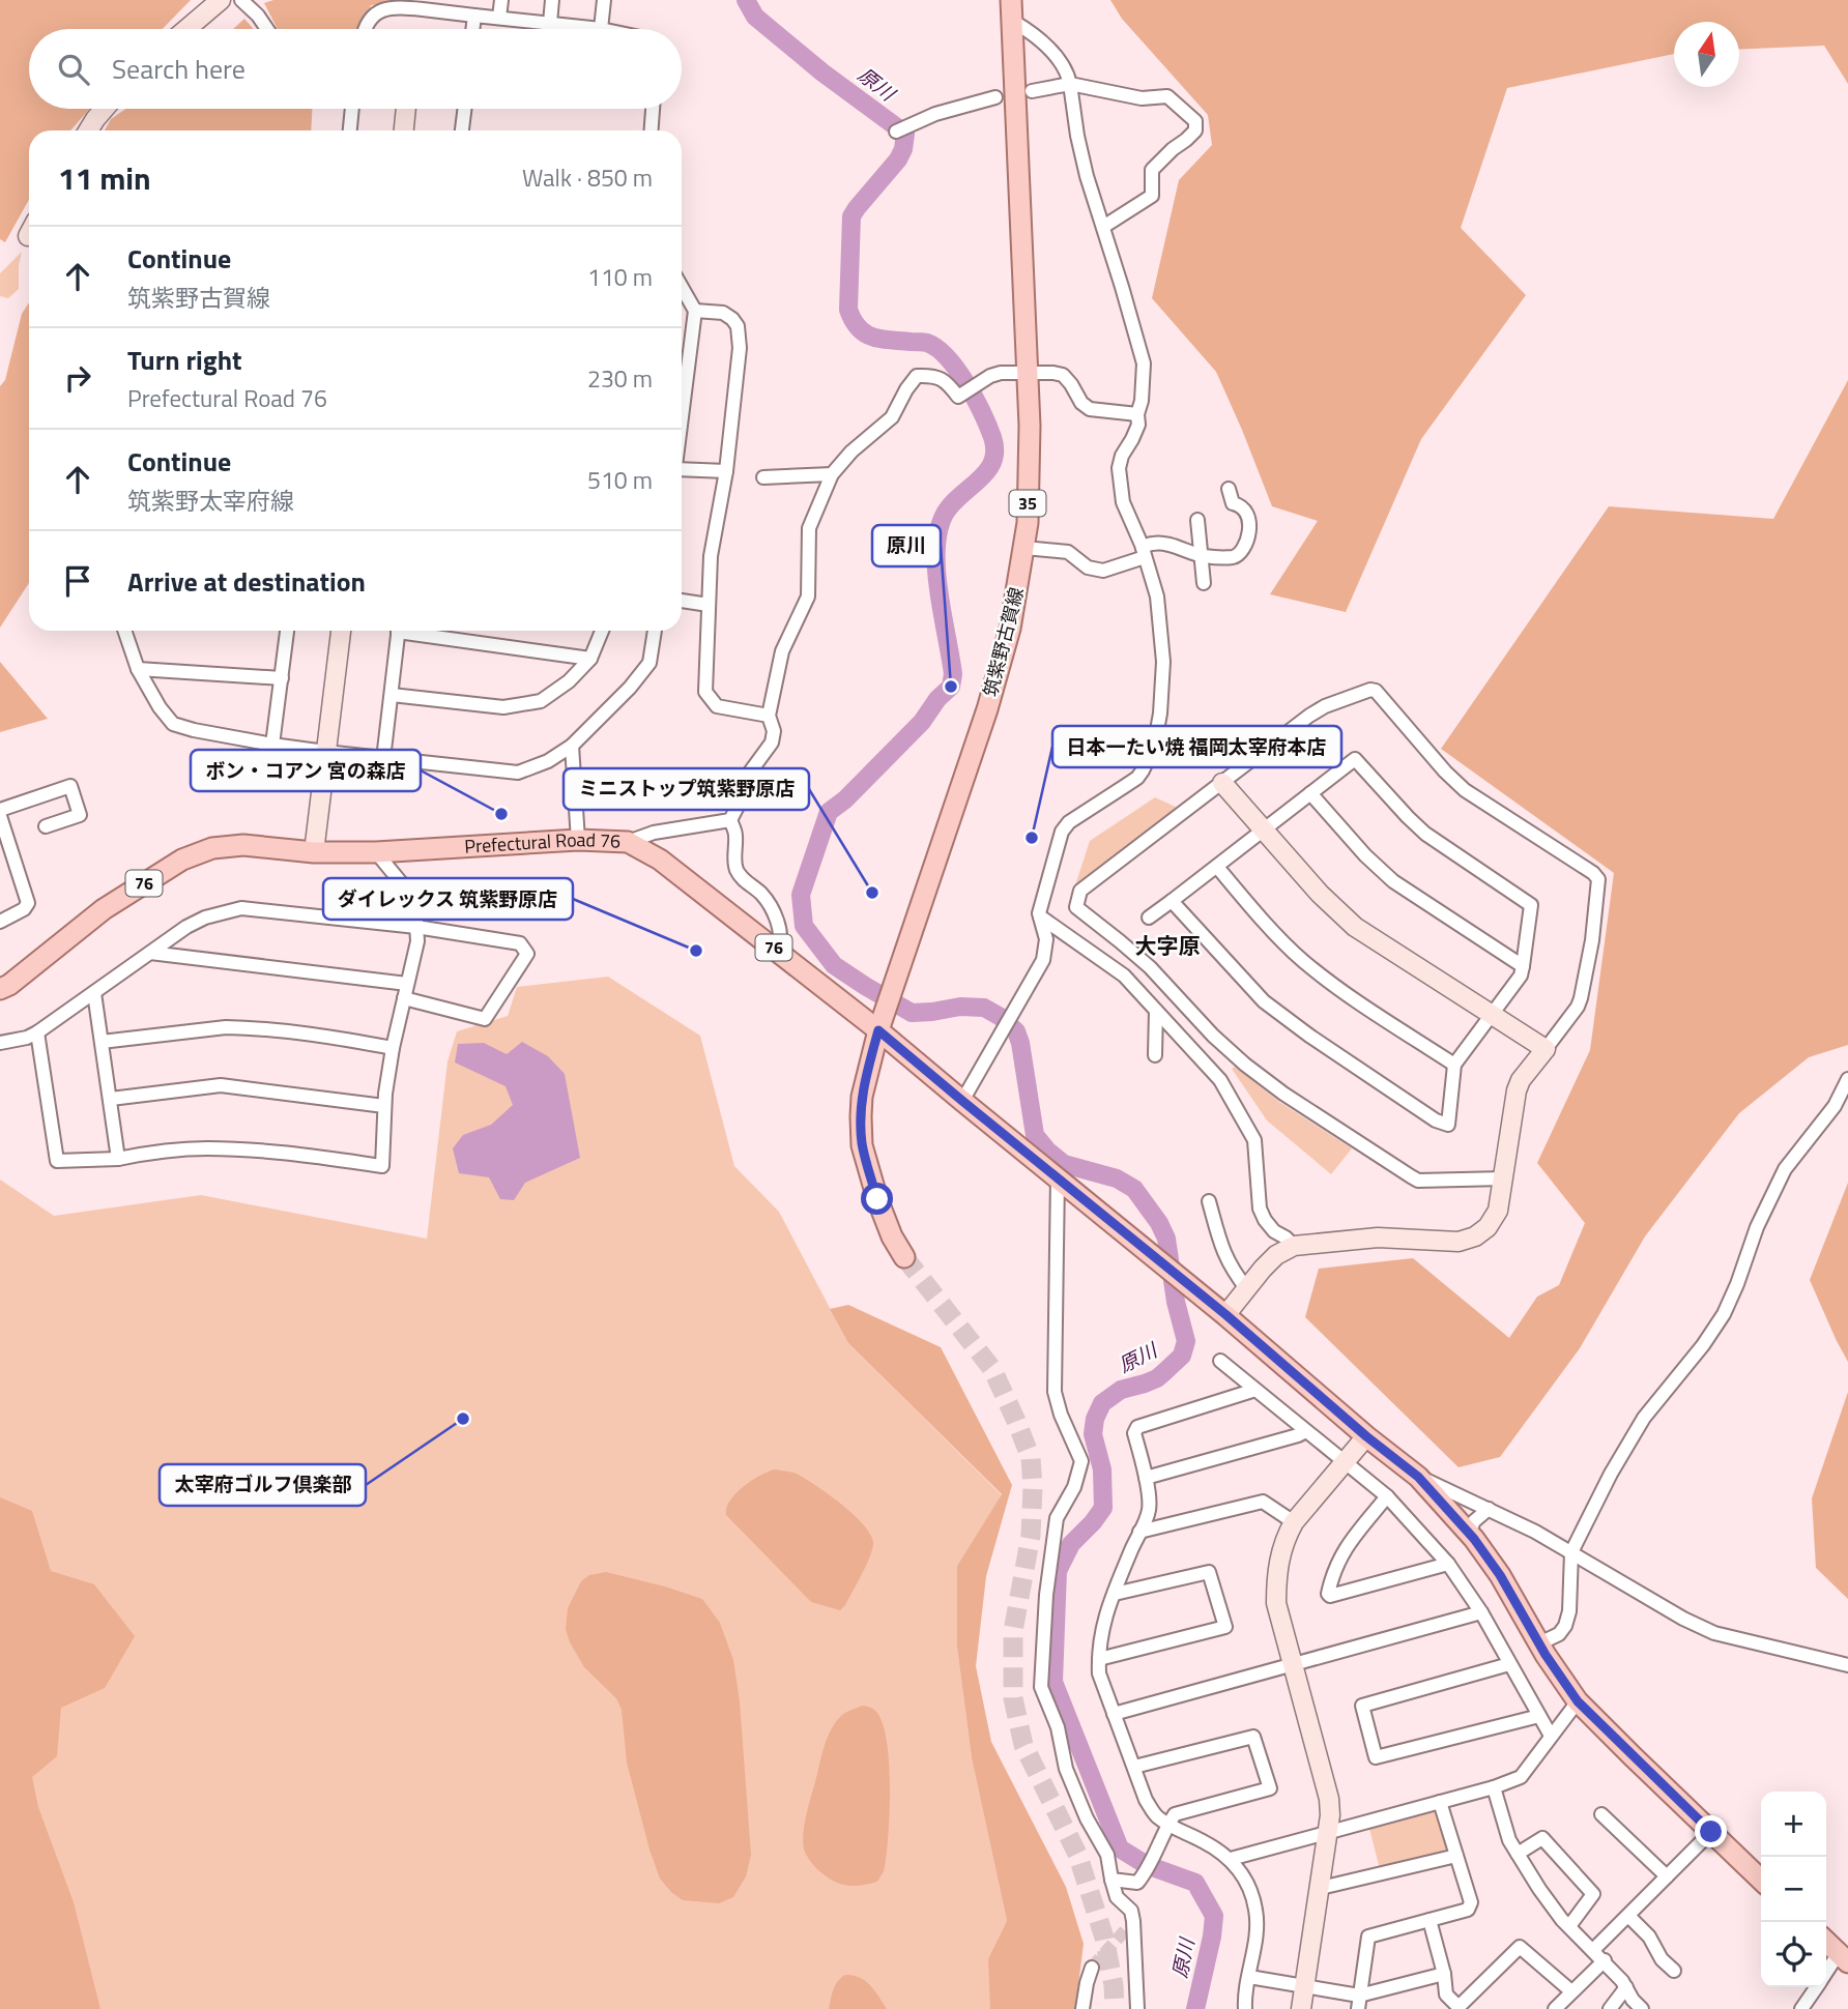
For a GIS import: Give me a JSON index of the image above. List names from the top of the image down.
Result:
{
  "streets": {
    "main road": [
      "35",
      "筑紫野古賀線",
      "Prefectural Road 76",
      "76"
    ]
  },
  "crossings": [
    ["筑紫野古賀線", "Prefectural Road 76"],
    ["Prefectural Road 76", "76"]
  ],
  "districts": ["大字原"],
  "water": ["原川"],
  "places": [
    "原川",
    "ボン・コアン 宮の森店",
    "日本一たい焼 福岡太宰府本店",
    "ミニストップ筑紫野原店",
    "ダイレックス 筑紫野原店",
    "太宰府ゴルフ倶楽部"
  ],
  "north": "top",
  "page": {
    "search": "Search here",
    "heading": ["11 min", "Walk · 850 m"],
    "list": [
      ["Continue", "筑紫野古賀線", "110 m"],
      ["Turn right", "Prefectural Road 76", "230 m"],
      ["Continue", "筑紫野太宰府線", "510 m"],
      "Arrive at destination"
    ],
    "map_buttons": ["+", "−"]
  }
}
